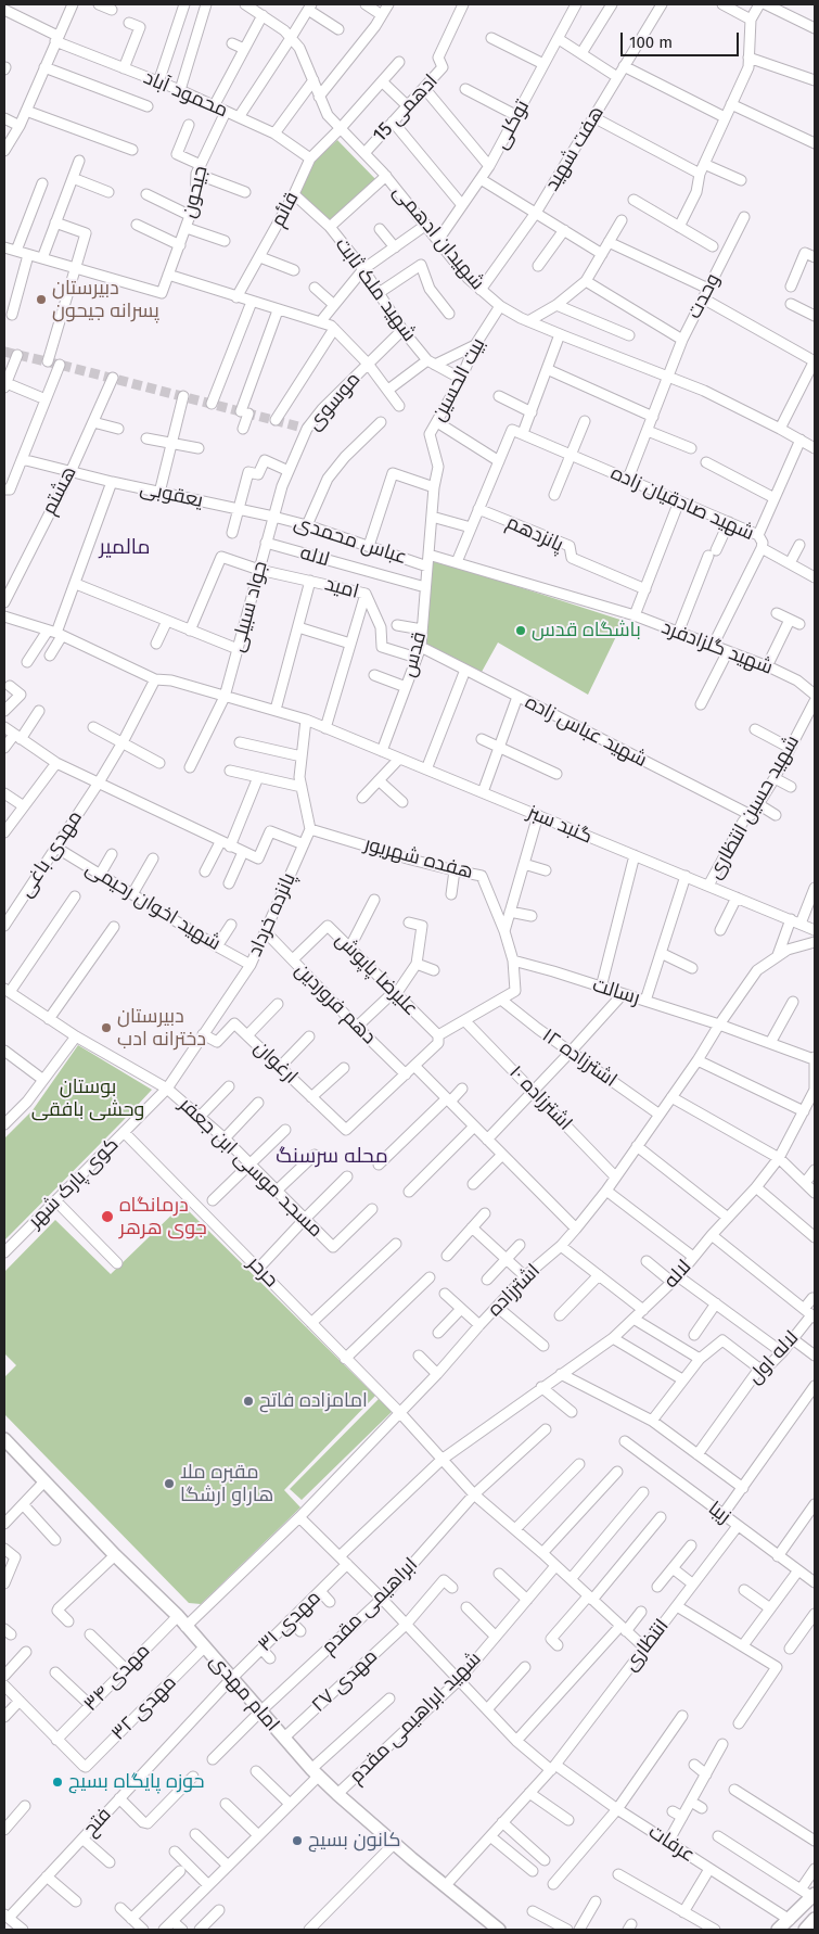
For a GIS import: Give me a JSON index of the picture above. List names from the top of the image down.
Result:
{
  "streets": {
    "main road": ["امام مهدی"],
    "street": [
      "محمود آباد",
      "ادهمی 15",
      "توکلی",
      "هفت شهید",
      "جیحون",
      "قائم",
      "شهیدان ادهمی",
      "شهید ملک ثابت",
      "وحدت",
      "بیت الحسین",
      "موسوی",
      "هشتم",
      "یعقوبی",
      "شهید صادقیان زاده",
      "پانزدهم",
      "عباس محمدی",
      "لاله",
      "امید",
      "جواد سبیلی",
      "شهید گلزادفرد",
      "قدس",
      "شهید عباس زاده",
      "شهید حسین انتظاری",
      "گنبد سبز",
      "مهدی باغی",
      "هفده شهریور",
      "شهید اخوان رحیمی",
      "پانزده خرداد",
      "علیرضا پاپوش",
      "رسالت",
      "دهم فروردین",
      "اشترزاده ۱۲",
      "ارغوان",
      "اشترزاده ۱۰",
      "مسجد موسی ابن جعفر",
      "کوی پارک شهر",
      "حرحر",
      "اشترزاده",
      "لاله اول",
      "زیبا",
      "ابراهیمی مقدم",
      "مهدی ۳۱",
      "انتظاری",
      "مهدی ۳۴",
      "مهدی ۲۷",
      "مهدی ۳۲",
      "شهید ابراهیمی مقدم",
      "فتح",
      "عرفات"
    ]
  },
  "crossings": [
    ["محمود آباد", "جیحون"],
    ["محمود آباد", "قائم"],
    ["ادهمی 15", "شهیدان ادهمی"],
    ["توکلی", "شهیدان ادهمی"],
    ["هفت شهید", "شهیدان ادهمی"],
    ["قائم", "شهیدان ادهمی"],
    ["قائم", "شهید ملک ثابت"],
    ["شهیدان ادهمی", "وحدت"],
    ["شهیدان ادهمی", "بیت الحسین"],
    ["شهید ملک ثابت", "بیت الحسین"],
    ["شهید ملک ثابت", "موسوی"],
    ["وحدت", "شهید صادقیان زاده"],
    ["بیت الحسین", "شهید گلزادفرد"],
    ["بیت الحسین", "قدس"],
    ["موسوی", "یعقوبی"],
    ["موسوی", "عباس محمدی"],
    ["موسوی", "جواد سبیلی"],
    ["هشتم", "یعقوبی"],
    ["یعقوبی", "عباس محمدی"],
    ["یعقوبی", "جواد سبیلی"],
    ["شهید صادقیان زاده", "شهید گلزادفرد"],
    ["عباس محمدی", "جواد سبیلی"],
    ["عباس محمدی", "قدس"],
    ["لاله", "جواد سبیلی"],
    ["لاله", "قدس"],
    ["لاله", "حرحر"],
    ["لاله", "عرفات"],
    ["امید", "جواد سبیلی"],
    ["امید", "قدس"],
    ["امید", "شهید عباس زاده"],
    ["جواد سبیلی", "گنبد سبز"],
    ["شهید گلزادفرد", "قدس"],
    ["قدس", "شهید عباس زاده"],
    ["قدس", "گنبد سبز"],
    ["شهید عباس زاده", "شهید حسین انتظاری"],
    ["شهید حسین انتظاری", "گنبد سبز"],
    ["گنبد سبز", "مهدی باغی"],
    ["مهدی باغی", "شهید اخوان رحیمی"],
    ["هفده شهریور", "پانزده خرداد"],
    ["هفده شهریور", "علیرضا پاپوش"],
    ["هفده شهریور", "رسالت"],
    ["هفده شهریور", "اشترزاده ۱۲"],
    ["هفده شهریور", "اشترزاده ۱۰"],
    ["شهید اخوان رحیمی", "پانزده خرداد"],
    ["پانزده خرداد", "دهم فروردین"],
    ["پانزده خرداد", "ارغوان"],
    ["پانزده خرداد", "مسجد موسی ابن جعفر"],
    ["پانزده خرداد", "کوی پارک شهر"],
    ["علیرضا پاپوش", "دهم فروردین"],
    ["رسالت", "اشترزاده"],
    ["دهم فروردین", "ارغوان"],
    ["اشترزاده ۱۲", "اشترزاده"],
    ["اشترزاده ۱۰", "اشترزاده"],
    ["مسجد موسی ابن جعفر", "کوی پارک شهر"],
    ["کوی پارک شهر", "حرحر"],
    ["حرحر", "اشترزاده"],
    ["حرحر", "ابراهیمی مقدم"],
    ["حرحر", "انتظاری"],
    ["حرحر", "شهید ابراهیمی مقدم"],
    ["اشترزاده", "امام مهدی"],
    ["اشترزاده", "عرفات"],
    ["زیبا", "انتظاری"],
    ["ابراهیمی مقدم", "امام مهدی"],
    ["ابراهیمی مقدم", "عرفات"],
    ["مهدی ۳۱", "امام مهدی"],
    ["مهدی ۳۱", "فتح"],
    ["مهدی ۳۱", "عرفات"],
    ["انتظاری", "امام مهدی"],
    ["انتظاری", "عرفات"],
    ["مهدی ۳۴", "امام مهدی"],
    ["مهدی ۳۴", "مهدی ۳۲"],
    ["مهدی ۲۷", "امام مهدی"],
    ["مهدی ۲۷", "عرفات"],
    ["امام مهدی", "مهدی ۳۲"],
    ["امام مهدی", "شهید ابراهیمی مقدم"],
    ["امام مهدی", "فتح"],
    ["شهید ابراهیمی مقدم", "عرفات"]
  ],
  "districts": ["مالمیر", "محله سرسنگ"],
  "parks": ["بوستان وحشی بافقی"],
  "places": [
    "دبیرستان پسرانه جیحون",
    "باشگاه قدس",
    "دبیرستان دخترانه ادب",
    "درمانگاه جوی هرهر",
    "امامزاده فاتح",
    "مقبره ملا هاراو ارشگا",
    "حوزه پایگاه بسیج",
    "کانون بسیج"
  ],
  "scale_bar": "100 m"
}
